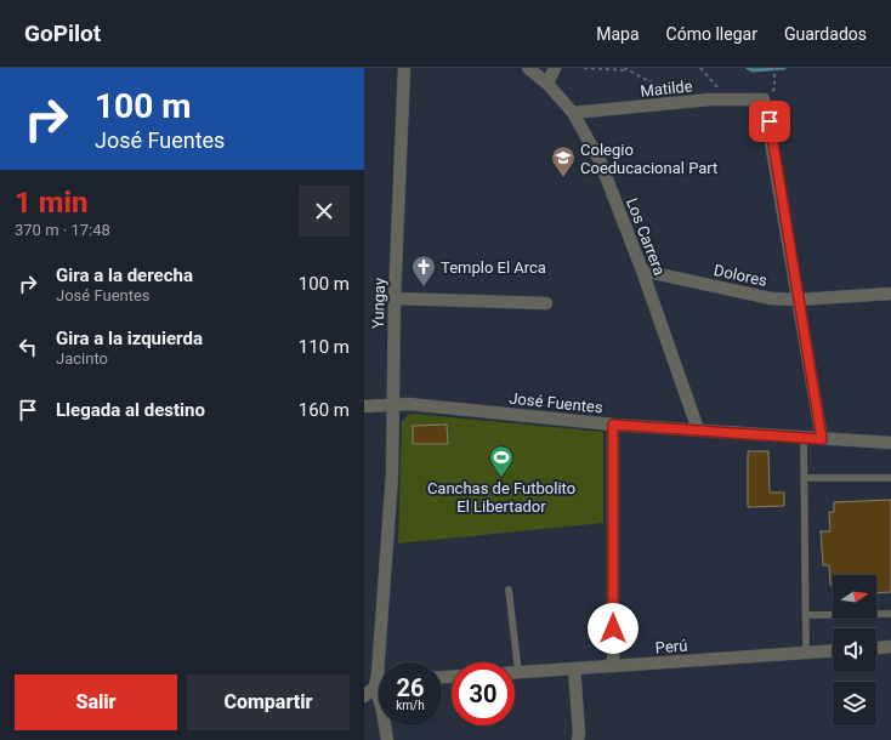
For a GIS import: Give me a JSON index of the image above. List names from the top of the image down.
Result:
{
  "streets": {
    "street": [
      "Matilde",
      "Los Carrera",
      "Dolores",
      "Yungay",
      "José Fuentes",
      "Perú"
    ]
  },
  "crossings": [
    ["Matilde", "Los Carrera"],
    ["Matilde", "Dolores"],
    ["Los Carrera", "Dolores"],
    ["Los Carrera", "José Fuentes"],
    ["Yungay", "José Fuentes"]
  ],
  "places": {
    "school or university": ["Colegio Coeducacional Part"],
    "church": ["Templo El Arca"],
    "sports": ["Canchas de Futbolito El Libertador"]
  },
  "north": "right",
  "page": {
    "header": "GoPilot",
    "nav": ["Mapa", "Cómo llegar", "Guardados"],
    "turn": ["100 m", "José Fuentes"],
    "heading": ["1 min", "370 m · 17:48"],
    "list": [
      {
        "name": "Gira a la derecha",
        "note": "José Fuentes",
        "value": "100 m"
      },
      {
        "name": "Gira a la izquierda",
        "note": "Jacinto",
        "value": "110 m"
      },
      {
        "name": "Llegada al destino",
        "value": "160 m"
      }
    ],
    "speed": "26 km/h",
    "limit": "30",
    "buttons": ["Salir", "Compartir"]
  }
}
